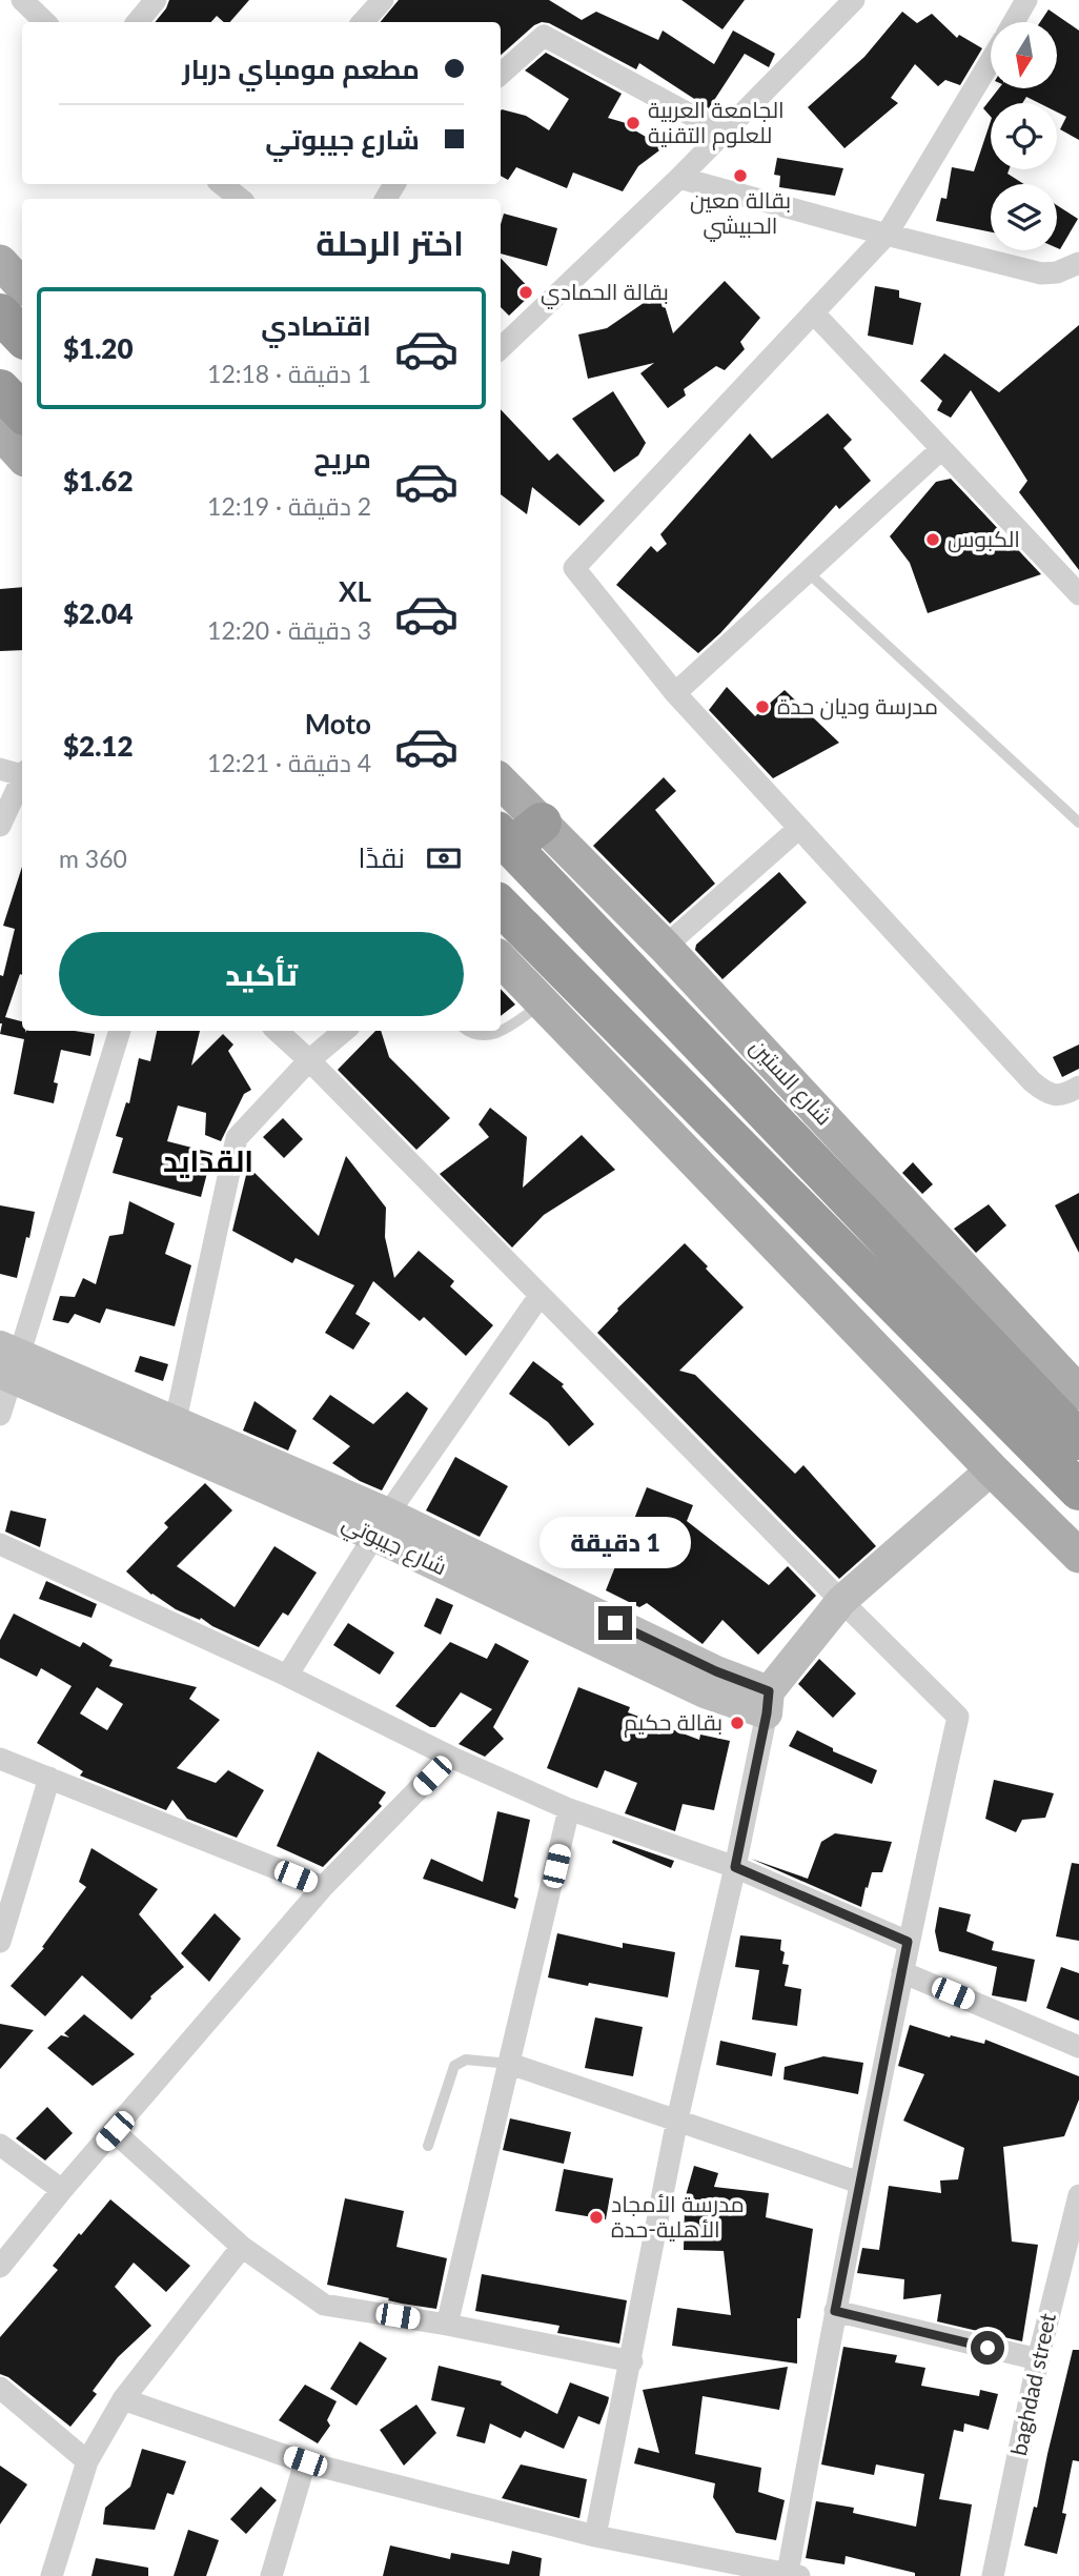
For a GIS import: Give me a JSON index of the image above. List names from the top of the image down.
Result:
{
  "streets": {
    "highway": ["شارع الستين"],
    "street": ["شارع جيبوتي", "baghdad street"]
  },
  "districts": ["القدايد"],
  "places": [
    "الجامعة العربية للعلوم التقنية",
    "بقالة معين الحبيشي",
    "بقالة الحمادي",
    "الكبوس",
    "مدرسة وديان حدة",
    "بقالة حكيم",
    "مدرسة الأمجاد الأهلية-حدة"
  ],
  "north": "bottom",
  "page": {
    "banner": ["مطعم مومباي دربار", "شارع جيبوتي"],
    "heading": "اختر الرحلة",
    "list": [
      {
        "name": "اقتصادي",
        "note": "1 دقيقة · 12:18",
        "value": "$1.20"
      },
      {
        "name": "مريح",
        "note": "2 دقيقة · 12:19",
        "value": "$1.62"
      },
      {
        "name": "XL",
        "note": "3 دقيقة · 12:20",
        "value": "$2.04"
      },
      {
        "name": "Moto",
        "note": "4 دقيقة · 12:21",
        "value": "$2.12"
      }
    ],
    "pay": ["نقدًا", "360 m"],
    "buttons": "تأكيد",
    "bubble": "1 دقيقة"
  }
}
